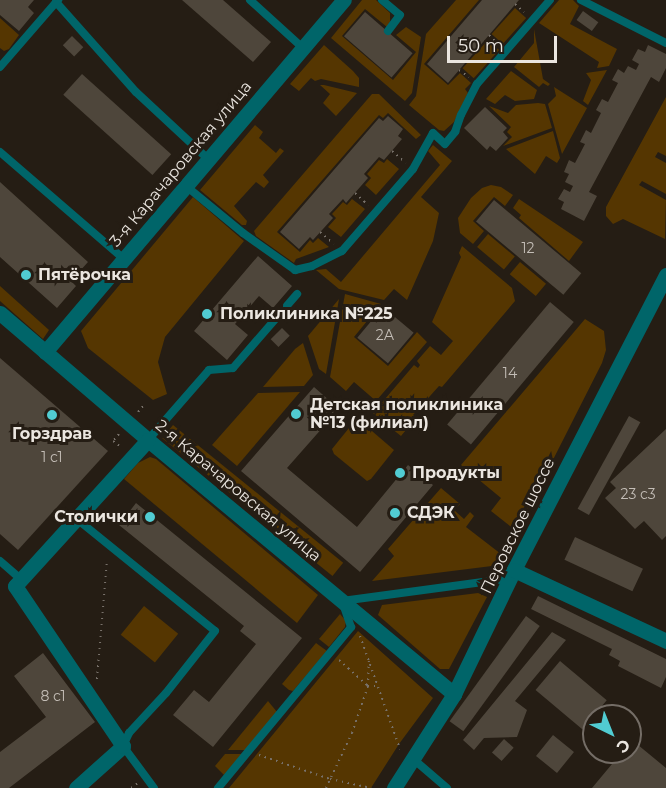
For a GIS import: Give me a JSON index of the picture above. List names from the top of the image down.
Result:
{
  "streets": {
    "street": ["3-я Карачаровская улица", "2-я Карачаровская улица", "Перовское шоссе"]
  },
  "crossings": [
    ["3-я Карачаровская улица", "2-я Карачаровская улица"],
    ["2-я Карачаровская улица", "Перовское шоссе"]
  ],
  "places": [
    "Пятёрочка",
    "Поликлиника №225",
    "Детская поликлиника №13 (филиал)",
    "Горздрав",
    "Продукты",
    "СДЭК",
    "Столички"
  ],
  "house_numbers": [
    "12",
    "2А",
    "14",
    "1 с1",
    "23 с3",
    "8 с1"
  ],
  "scale_bar": "50 m",
  "north": "bottom right"
}
